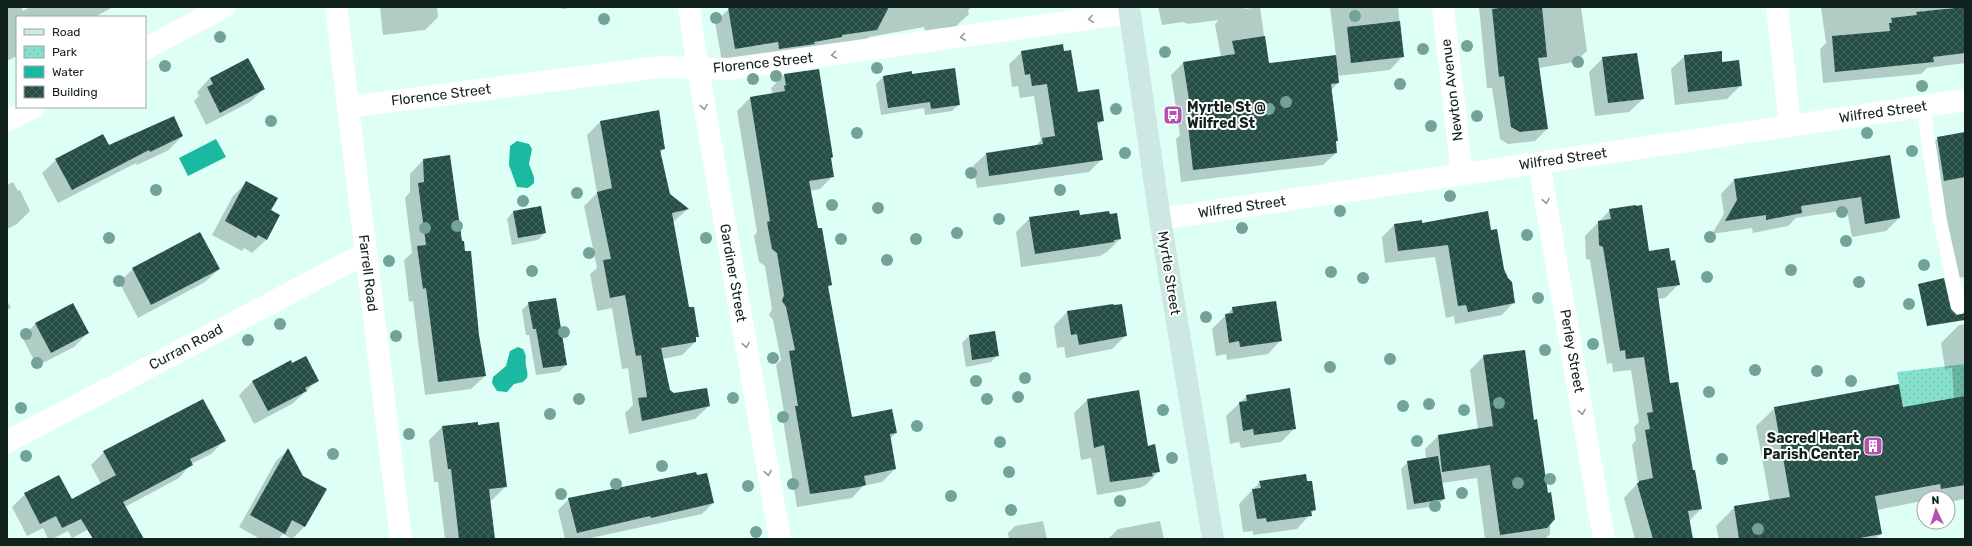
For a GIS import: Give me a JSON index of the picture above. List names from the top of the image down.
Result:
{
  "streets": {
    "main road": ["Myrtle Street"],
    "street": [
      "Florence Street",
      "Newton Avenue",
      "Wilfred Street",
      "Farrell Road",
      "Gardiner Street",
      "Curran Road",
      "Perley Street"
    ]
  },
  "crossings": [
    ["Florence Street", "Farrell Road"],
    ["Florence Street", "Gardiner Street"],
    ["Florence Street", "Myrtle Street"],
    ["Newton Avenue", "Wilfred Street"],
    ["Wilfred Street", "Myrtle Street"],
    ["Wilfred Street", "Perley Street"],
    ["Farrell Road", "Curran Road"]
  ],
  "one_way": ["Florence Street", "Gardiner Street", "Perley Street"],
  "places": {
    "bus stop": ["Myrtle St @ Wilfred St"],
    "building": ["Sacred Heart Parish Center"]
  },
  "legend": [
    "Road",
    "Park",
    "Water",
    "Building"
  ],
  "north": "top"
}
